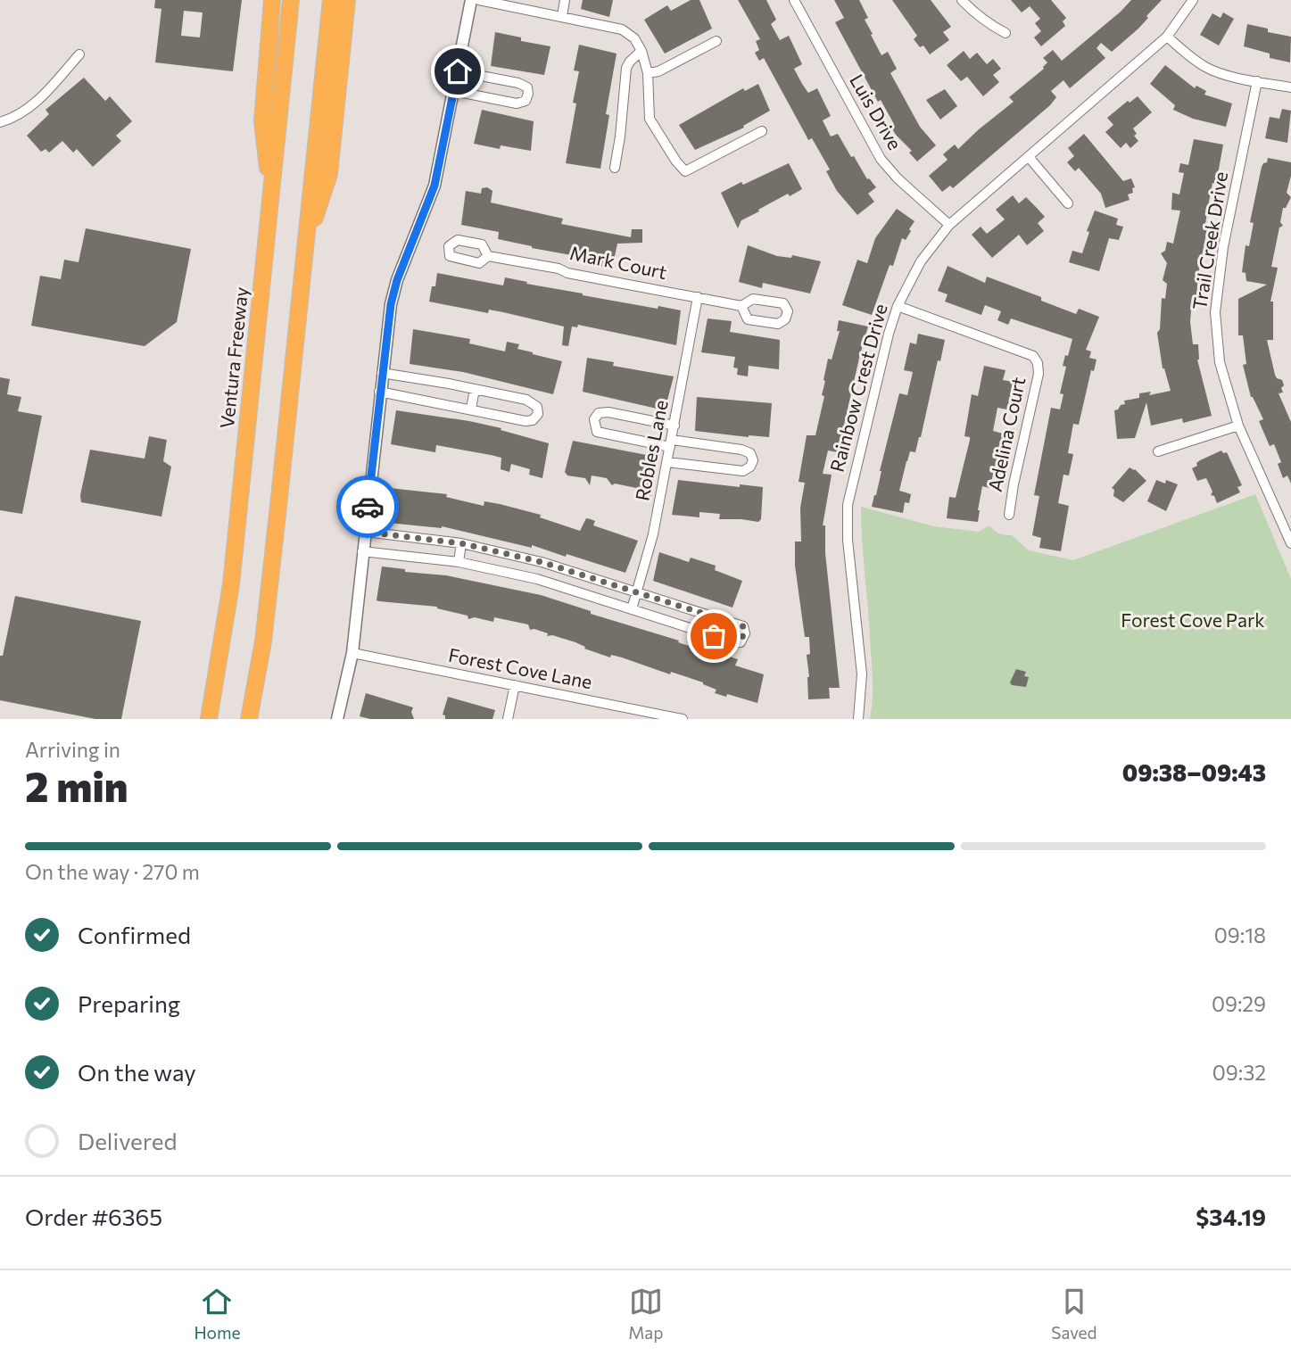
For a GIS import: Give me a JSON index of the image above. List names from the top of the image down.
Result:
{
  "streets": {
    "highway": ["Ventura Freeway"],
    "street": [
      "Luis Drive",
      "Trail Creek Drive",
      "Mark Court",
      "Rainbow Crest Drive",
      "Adelina Court",
      "Robles Lane",
      "Forest Cove Lane"
    ]
  },
  "crossings": [
    ["Luis Drive", "Rainbow Crest Drive"],
    ["Mark Court", "Robles Lane"],
    ["Rainbow Crest Drive", "Adelina Court"]
  ],
  "parks": ["Forest Cove Park"],
  "page": {
    "heading": ["2 min", "Arriving in", "09:38–09:43"],
    "panel": ["Order #6365", "$34.19"],
    "bar": "On the way · 270 m",
    "list": [
      ["Confirmed", "09:18"],
      ["Preparing", "09:29"],
      ["On the way", "09:32"],
      "Delivered"
    ],
    "tabs": ["Home", "Map", "Saved"]
  }
}
